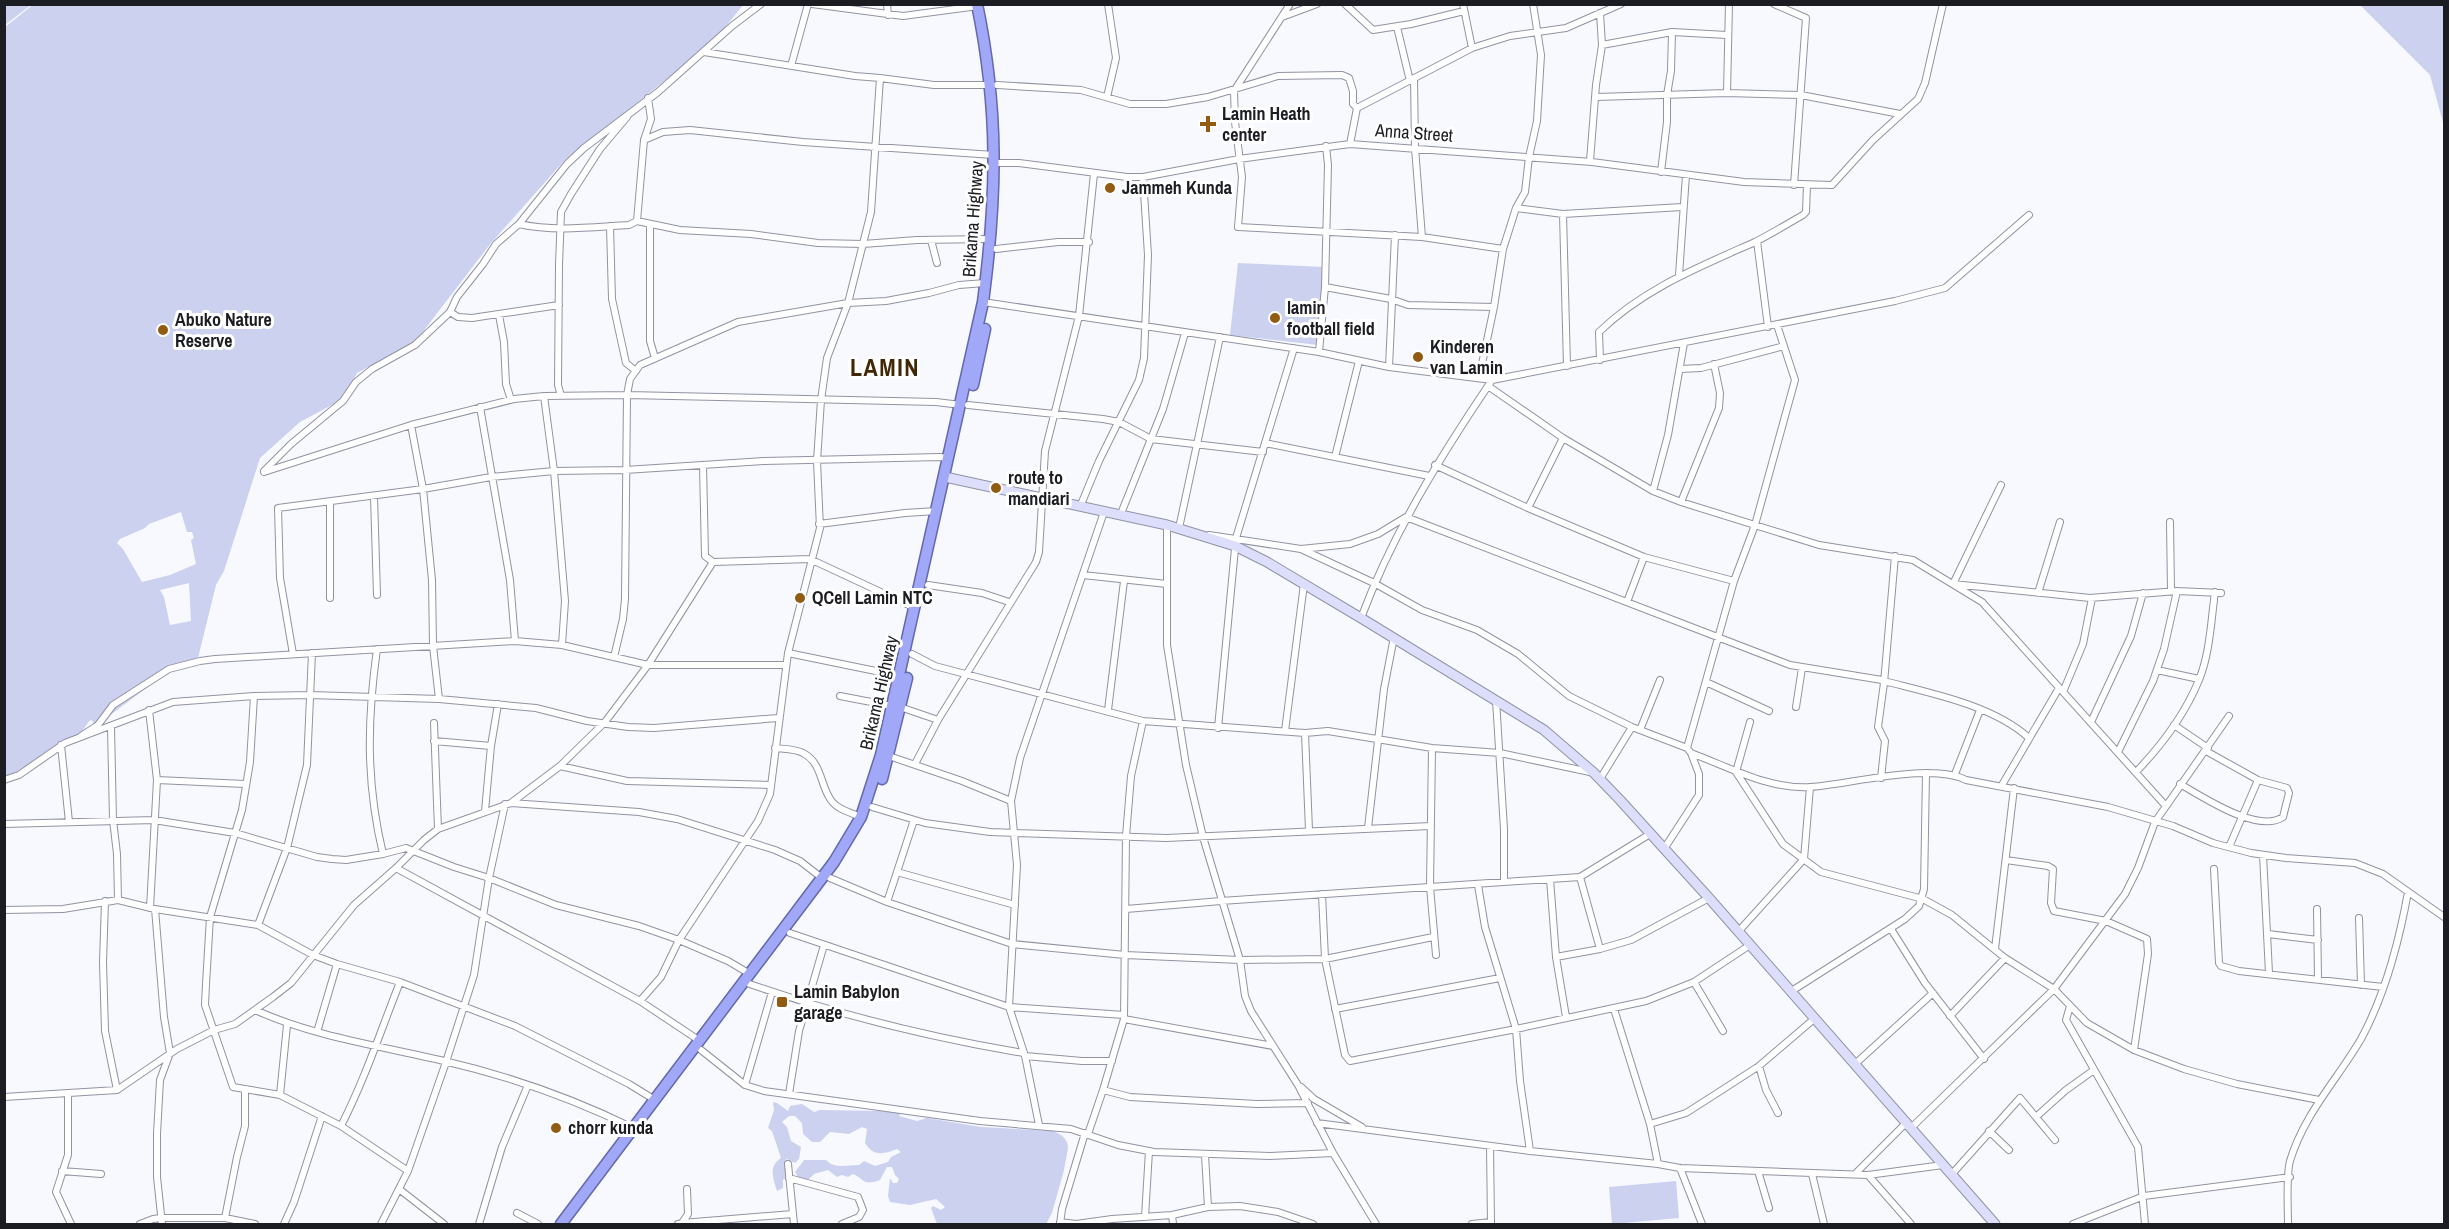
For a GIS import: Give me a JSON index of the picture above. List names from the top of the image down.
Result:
{
  "streets": {
    "highway": ["Brikama Highway"],
    "street": ["Anna Street"]
  },
  "crossings": [
    ["Anna Street", "Brikama Highway"]
  ],
  "districts": ["LAMIN"],
  "places": {
    "health": ["Lamin Heath center"],
    "other": [
      "Jammeh Kunda",
      "lamin football field",
      "Abuko Nature Reserve",
      "Kinderen van Lamin",
      "route to mandiari",
      "QCell Lamin NTC",
      "chorr kunda"
    ],
    "transit": ["Lamin Babylon garage"]
  }
}
